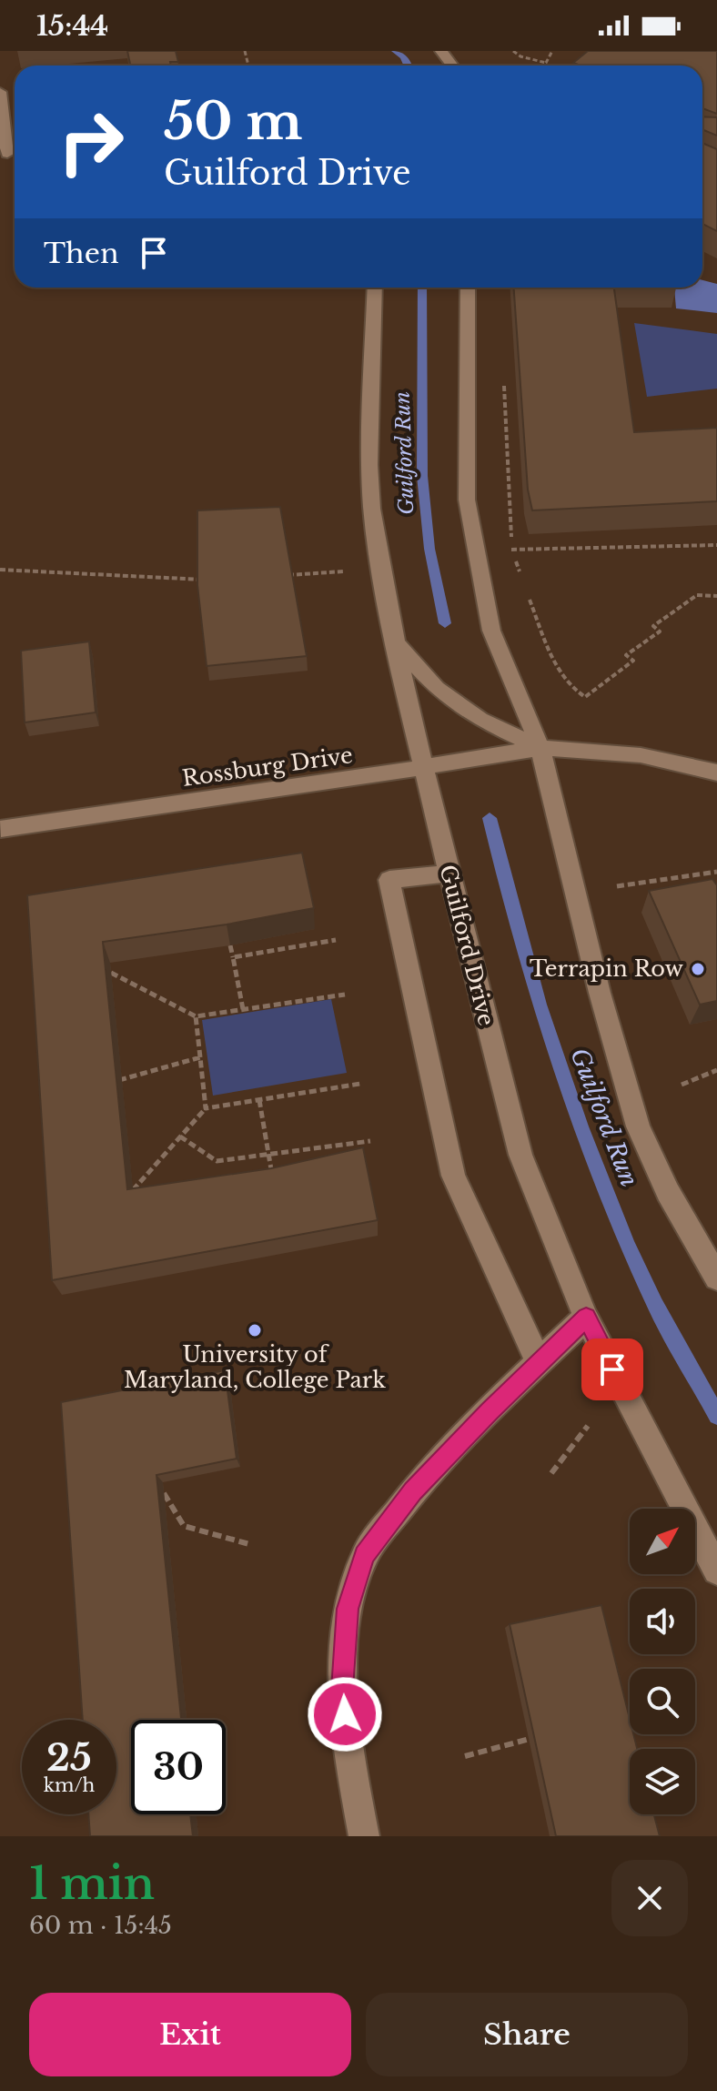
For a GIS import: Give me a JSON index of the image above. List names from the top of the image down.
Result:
{
  "streets": {
    "street": ["Rossburg Drive", "Guilford Drive"]
  },
  "crossings": [
    ["Rossburg Drive", "Guilford Drive"]
  ],
  "water": ["Guilford Run"],
  "places": ["Terrapin Row", "University of Maryland, College Park"],
  "north": "top right",
  "page": {
    "status": "15:44",
    "turn": ["50 m", "Guilford Drive"],
    "then": "Then",
    "speed": "25 km/h",
    "limit": "30",
    "heading": ["1 min", "60 m · 15:45"],
    "buttons": ["Exit", "Share"]
  }
}
